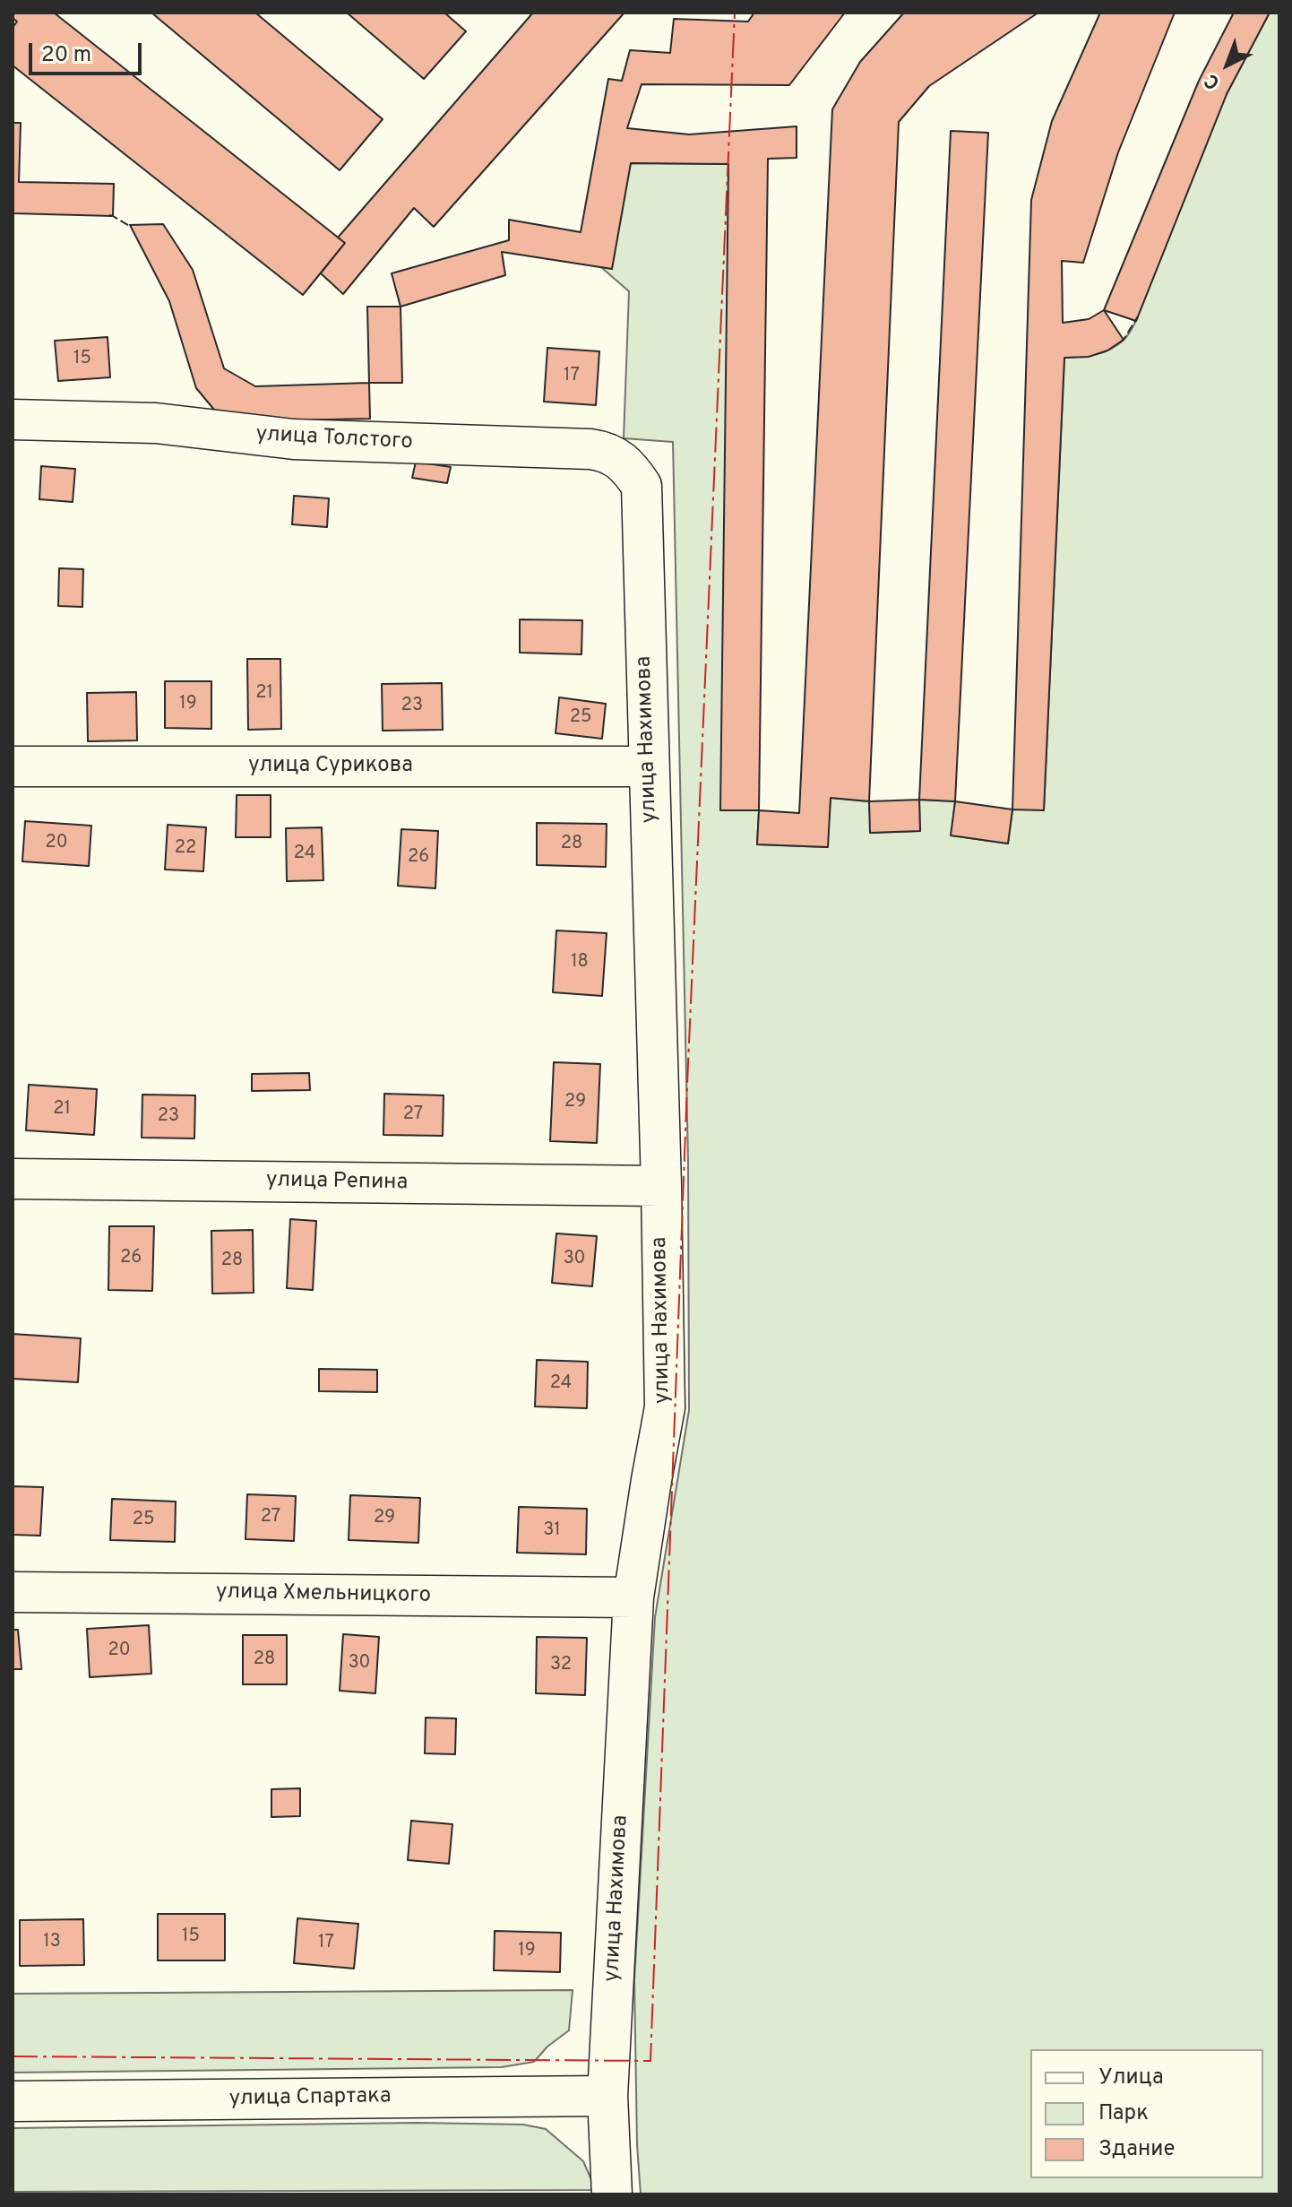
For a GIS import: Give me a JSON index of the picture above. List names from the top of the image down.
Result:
{
  "streets": {
    "street": [
      "улица Толстого",
      "улица Нахимова",
      "улица Сурикова",
      "улица Репина",
      "улица Хмельницкого",
      "улица Спартака"
    ]
  },
  "crossings": [
    ["улица Толстого", "улица Нахимова"],
    ["улица Нахимова", "улица Сурикова"],
    ["улица Нахимова", "улица Репина"],
    ["улица Нахимова", "улица Хмельницкого"],
    ["улица Нахимова", "улица Спартака"]
  ],
  "house_numbers": [
    "15",
    "17",
    "21",
    "19",
    "23",
    "25",
    "20",
    "28",
    "22",
    "24",
    "26",
    "18",
    "29",
    "21",
    "27",
    "23",
    "26",
    "30",
    "28",
    "24",
    "27",
    "29",
    "25",
    "31",
    "20",
    "28",
    "30",
    "32",
    "15",
    "13",
    "17",
    "19"
  ],
  "legend": ["Улица", "Парк", "Здание"],
  "scale_bar": "20 m",
  "north": "bottom left"
}
